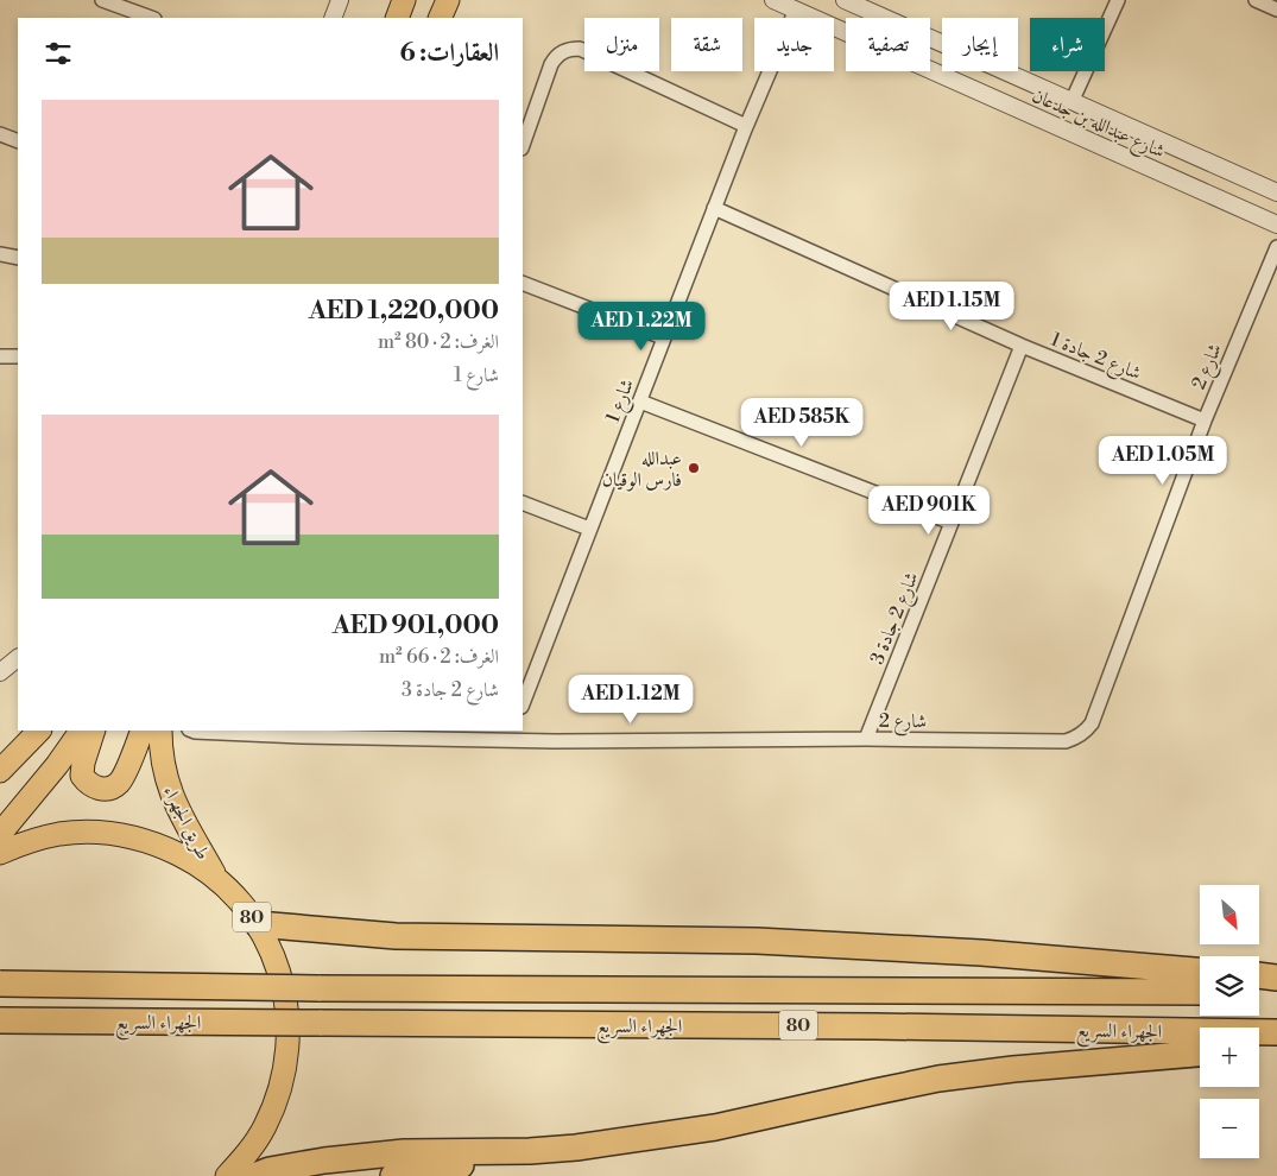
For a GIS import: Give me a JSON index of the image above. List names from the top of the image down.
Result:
{
  "streets": {
    "highway": ["طريق الجهراء", "80", "الجهراء السريع"],
    "street": [
      "شارع عبدالله بن جدعان",
      "شارع 2 جادة 1",
      "شارع 2",
      "شارع 1",
      "شارع 2 جادة 3"
    ]
  },
  "crossings": [
    ["شارع عبدالله بن جدعان", "شارع 1"],
    ["شارع 2 جادة 1", "شارع 2"],
    ["شارع 2 جادة 1", "شارع 1"],
    ["شارع 2 جادة 1", "شارع 2 جادة 3"],
    ["شارع 2", "شارع 2 جادة 3"],
    ["طريق الجهراء", "80"]
  ],
  "places": ["عبدالله فارس الوقيان"],
  "north": "bottom right",
  "page": {
    "chip": [
      "شراء",
      "إيجار",
      "تصفية",
      "جديد",
      "شقة",
      "منزل"
    ],
    "heading": "العقارات: 6",
    "list": [
      {
        "name": "AED 1,220,000",
        "note": "الغرف: 2 · 80 m² · شارع 1"
      },
      {
        "name": "AED 901,000",
        "note": "الغرف: 2 · 66 m² · شارع 2 جادة 3"
      }
    ],
    "price": [
      "AED 1.15M",
      "AED 1.22M",
      "AED 585K",
      "AED 1.05M",
      "AED 901K",
      "AED 1.12M"
    ],
    "map_buttons": ["+", "−"]
  }
}
